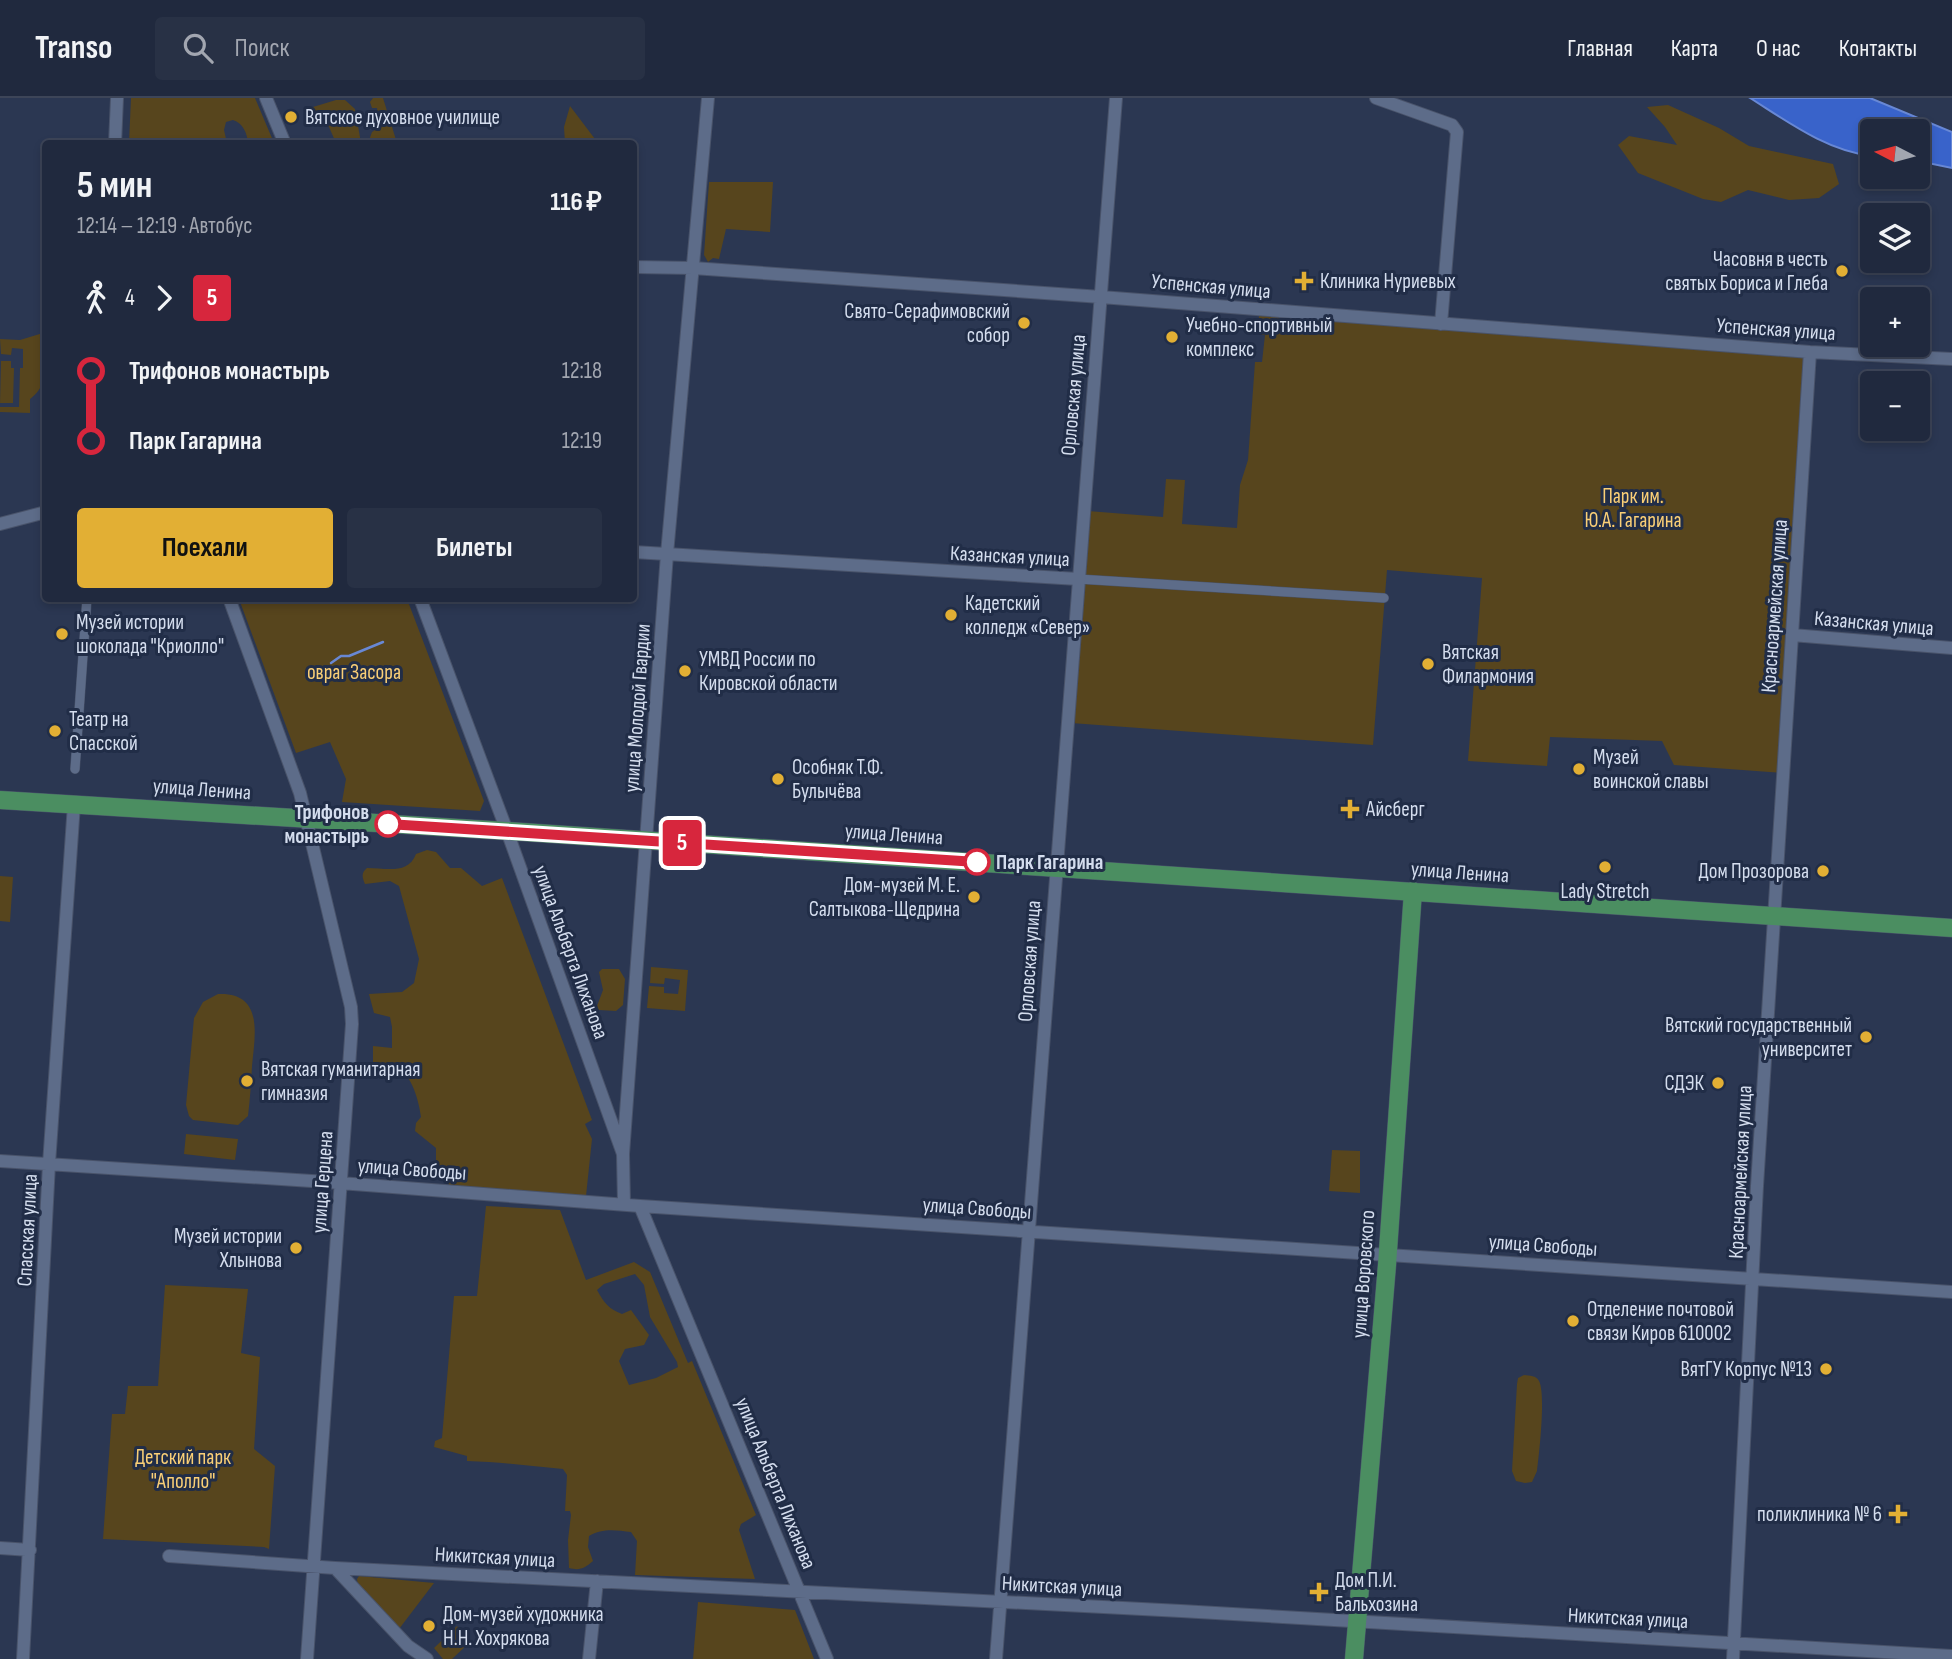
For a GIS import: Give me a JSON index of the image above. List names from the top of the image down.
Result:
{
  "streets": {
    "main road": ["улица Ленина", "улица Воровского"],
    "street": [
      "Успенская улица",
      "Орловская улица",
      "Казанская улица",
      "Красноармейская улица",
      "улица Молодой Гвардии",
      "улица Альберта Лиханова",
      "улица Свободы",
      "улица Герцена",
      "Спасская улица",
      "Никитская улица"
    ]
  },
  "crossings": [
    ["Успенская улица", "Орловская улица"],
    ["Успенская улица", "Красноармейская улица"],
    ["Успенская улица", "улица Молодой Гвардии"],
    ["Орловская улица", "Казанская улица"],
    ["Орловская улица", "улица Ленина"],
    ["Орловская улица", "улица Свободы"],
    ["Орловская улица", "Никитская улица"],
    ["Казанская улица", "Красноармейская улица"],
    ["Казанская улица", "улица Молодой Гвардии"],
    ["Красноармейская улица", "улица Ленина"],
    ["Красноармейская улица", "улица Свободы"],
    ["Красноармейская улица", "Никитская улица"],
    ["улица Молодой Гвардии", "улица Ленина"],
    ["улица Молодой Гвардии", "улица Альберта Лиханова"],
    ["улица Ленина", "улица Альберта Лиханова"],
    ["улица Ленина", "улица Герцена"],
    ["улица Ленина", "Спасская улица"],
    ["улица Ленина", "улица Воровского"],
    ["улица Альберта Лиханова", "улица Свободы"],
    ["улица Альберта Лиханова", "Никитская улица"],
    ["улица Свободы", "улица Герцена"],
    ["улица Свободы", "Спасская улица"],
    ["улица Свободы", "улица Воровского"],
    ["улица Герцена", "Никитская улица"],
    ["улица Воровского", "Никитская улица"]
  ],
  "parks": ["Парк им. Ю.А. Гагарина", "овраг Засора", "Детский парк \"Аполло\""],
  "places": {
    "other": [
      "Вятское духовное училище",
      "Часовня в честь святых Бориса и Глеба",
      "Свято-Серафимовский собор",
      "Учебно-спортивный комплекс",
      "Кадетский колледж «Север»",
      "Музей истории шоколада \"Криолло\"",
      "Вятская Филармония",
      "УМВД России по Кировской области",
      "Театр на Спасской",
      "Музей воинской славы",
      "Особняк Т.Ф. Булычёва",
      "Трифонов монастырь",
      "Парк Гагарина",
      "Lady Stretch",
      "Дом Прозорова",
      "Дом-музей М. Е. Салтыкова-Щедрина",
      "Вятский государственный университет",
      "Вятская гуманитарная гимназия",
      "СДЭК",
      "Музей истории Хлынова",
      "Отделение почтовой связи Киров 610002",
      "ВятГУ Корпус №13",
      "Дом-музей художника Н.Н. Хохрякова"
    ],
    "health": [
      "Клиника Нуриевых",
      "Айсберг",
      "поликлиника № 6",
      "Дом П.И. Бальхозина"
    ]
  },
  "lines": ["bus line 5"],
  "north": "left",
  "page": {
    "header": "Transo",
    "search": "Поиск",
    "nav": [
      "Главная",
      "Карта",
      "О нас",
      "Контакты"
    ],
    "on_map": "5",
    "map_buttons": ["+", "−"],
    "heading": ["5 мин", "12:14 – 12:19 · Автобус", "116 ₽"],
    "legs": ["4", "5"],
    "list": [
      {
        "name": "Трифонов монастырь",
        "value": "12:18"
      },
      {
        "name": "Парк Гагарина",
        "value": "12:19"
      }
    ],
    "buttons": ["Поехали", "Билеты"]
  }
}
